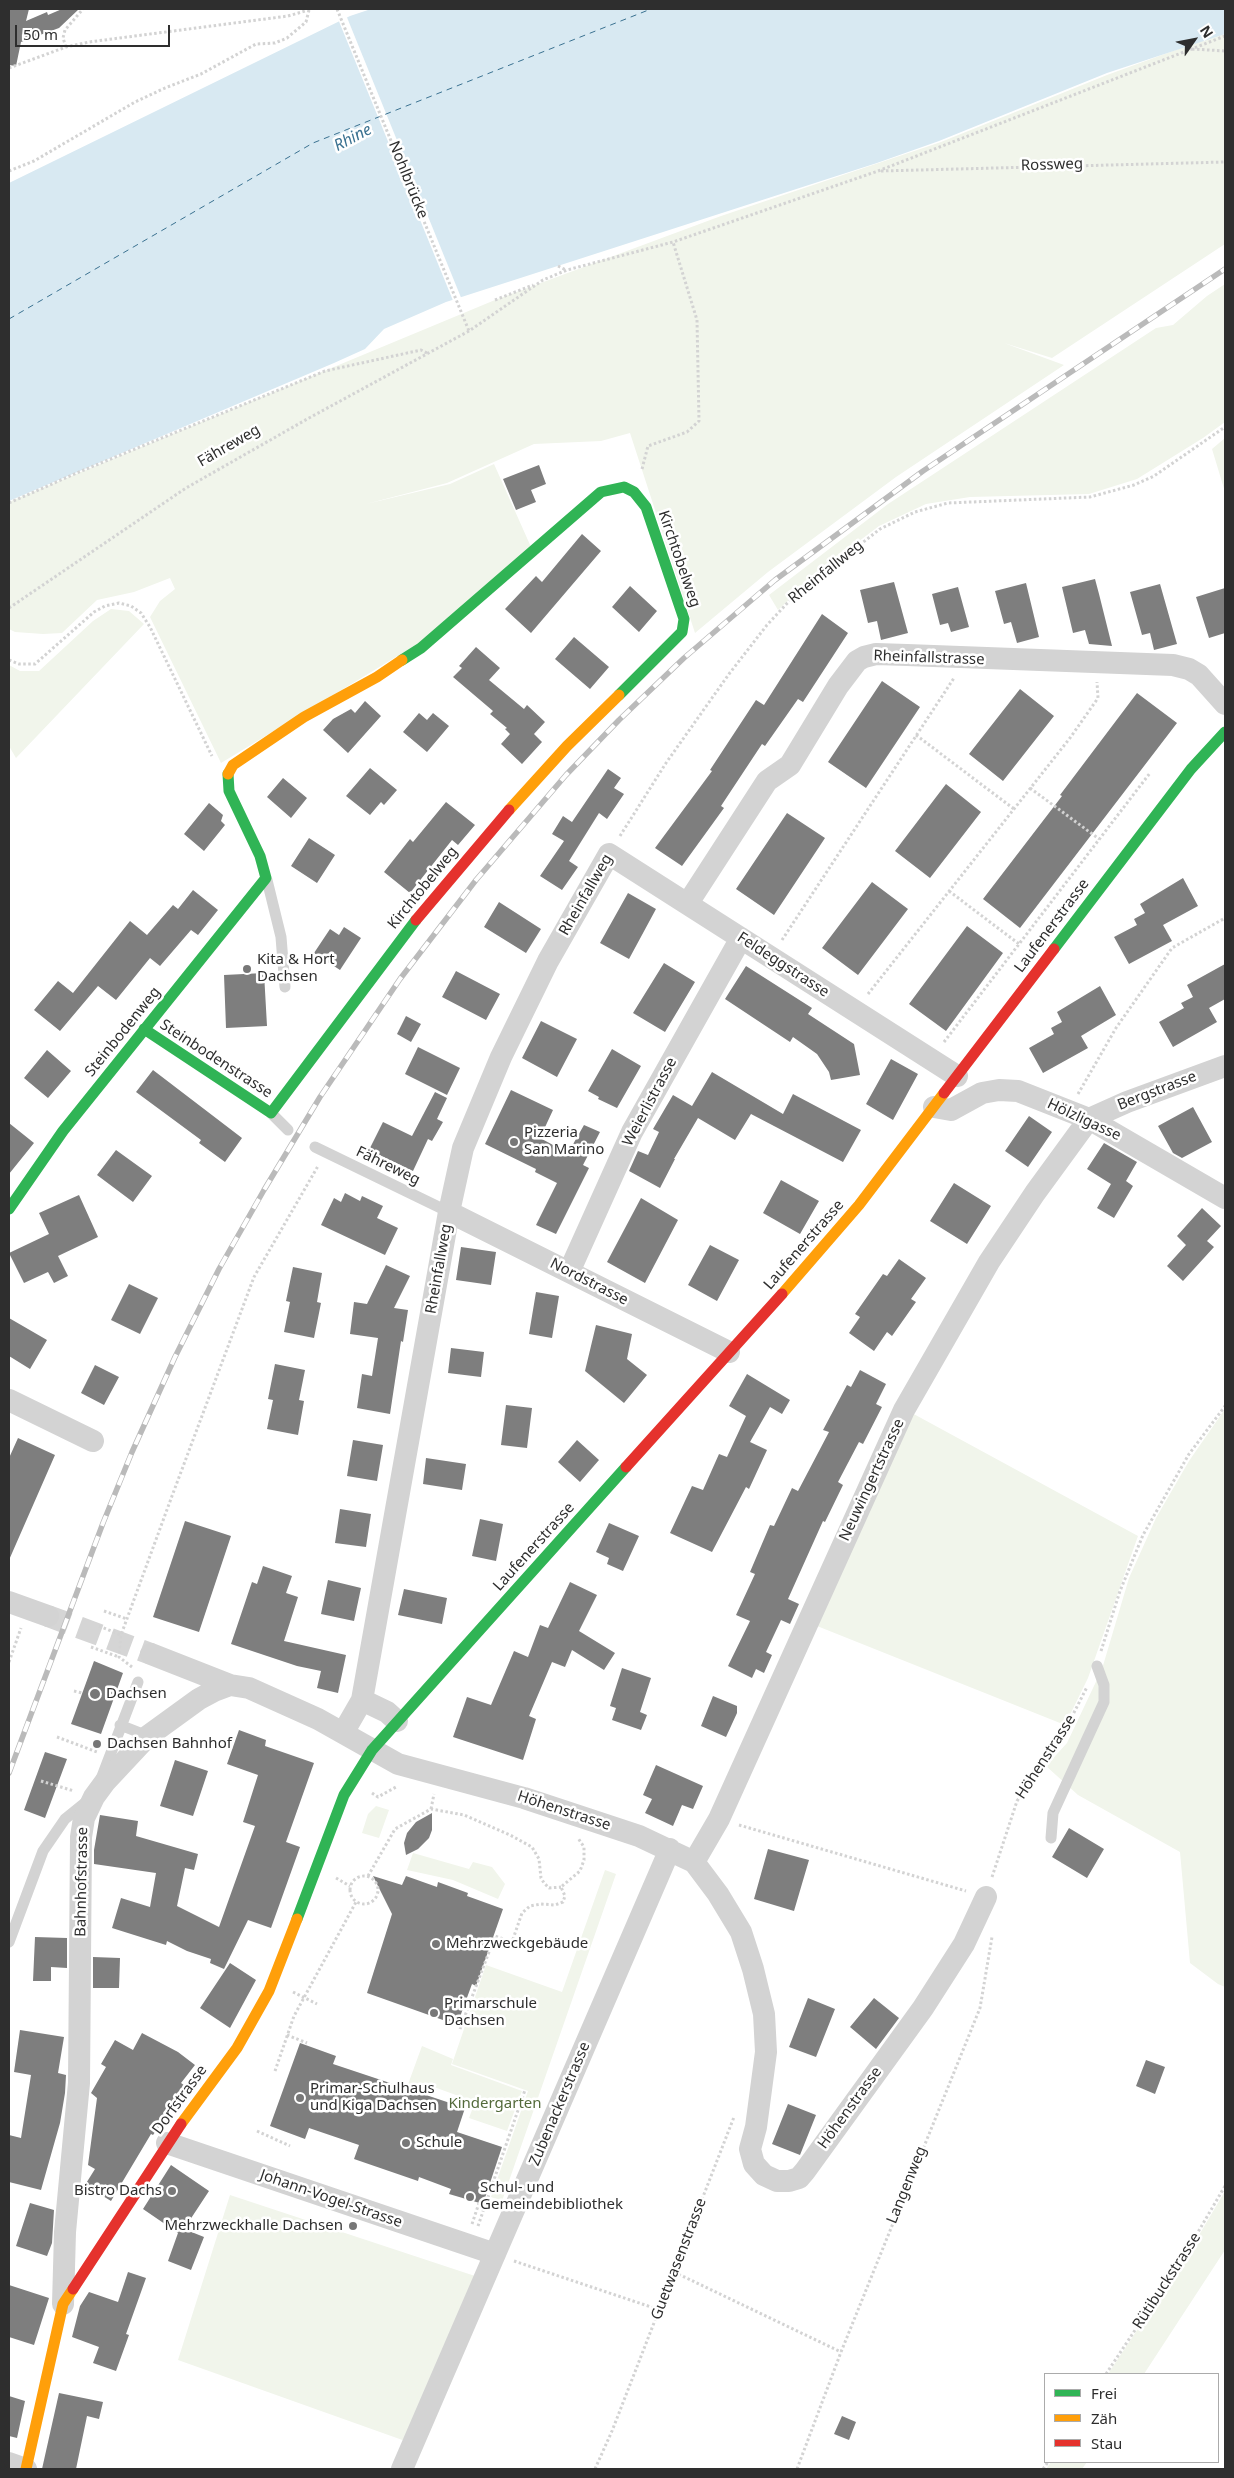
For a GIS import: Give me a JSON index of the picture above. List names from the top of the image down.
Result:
{
  "streets": {
    "street": [
      "Kirchtobelweg",
      "Rheinfallweg",
      "Rheinfallstrasse",
      "Laufenerstrasse",
      "Feldeggstrasse",
      "Steinbodenweg",
      "Steinbodenstrasse",
      "Bergstrasse",
      "Weierlistrasse",
      "Hölzligasse",
      "Nordstrasse",
      "Neuwingertstrasse",
      "Höhenstrasse",
      "Bahnhofstrasse",
      "Dorfstrasse",
      "Zubenackerstrasse",
      "Johann-Vogel-Strasse"
    ],
    "lane": ["Fähreweg"],
    "path": [
      "Rossweg",
      "Nohlbrücke",
      "Langenweg",
      "Guetwasenstrasse",
      "Rütibuckstrasse"
    ]
  },
  "crossings": [
    ["Nohlbrücke", "Fähreweg"],
    ["Fähreweg", "Rheinfallweg"],
    ["Fähreweg", "Nordstrasse"],
    ["Kirchtobelweg", "Steinbodenstrasse"],
    ["Rheinfallweg", "Feldeggstrasse"],
    ["Rheinfallweg", "Nordstrasse"],
    ["Rheinfallstrasse", "Feldeggstrasse"],
    ["Laufenerstrasse", "Feldeggstrasse"],
    ["Laufenerstrasse", "Hölzligasse"],
    ["Laufenerstrasse", "Nordstrasse"],
    ["Laufenerstrasse", "Höhenstrasse"],
    ["Laufenerstrasse", "Dorfstrasse"],
    ["Feldeggstrasse", "Weierlistrasse"],
    ["Steinbodenweg", "Steinbodenstrasse"],
    ["Bergstrasse", "Hölzligasse"],
    ["Bergstrasse", "Neuwingertstrasse"],
    ["Weierlistrasse", "Nordstrasse"],
    ["Hölzligasse", "Neuwingertstrasse"],
    ["Neuwingertstrasse", "Höhenstrasse"],
    ["Höhenstrasse", "Dorfstrasse"],
    ["Höhenstrasse", "Zubenackerstrasse"],
    ["Bahnhofstrasse", "Dorfstrasse"],
    ["Dorfstrasse", "Johann-Vogel-Strasse"],
    ["Zubenackerstrasse", "Johann-Vogel-Strasse"]
  ],
  "water": ["Rhine"],
  "parks": ["Kindergarten"],
  "places": [
    "Kita & Hort Dachsen",
    "Pizzeria San Marino",
    "Dachsen",
    "Dachsen Bahnhof",
    "Mehrzweckgebäude",
    "Primarschule Dachsen",
    "Primar-Schulhaus und Kiga Dachsen",
    "Schule",
    "Bistro Dachs",
    "Schul- und Gemeindebibliothek",
    "Mehrzweckhalle Dachsen"
  ],
  "legend": ["Frei", "Zäh", "Stau"],
  "scale_bar": "50 m",
  "north": "top right"
}
